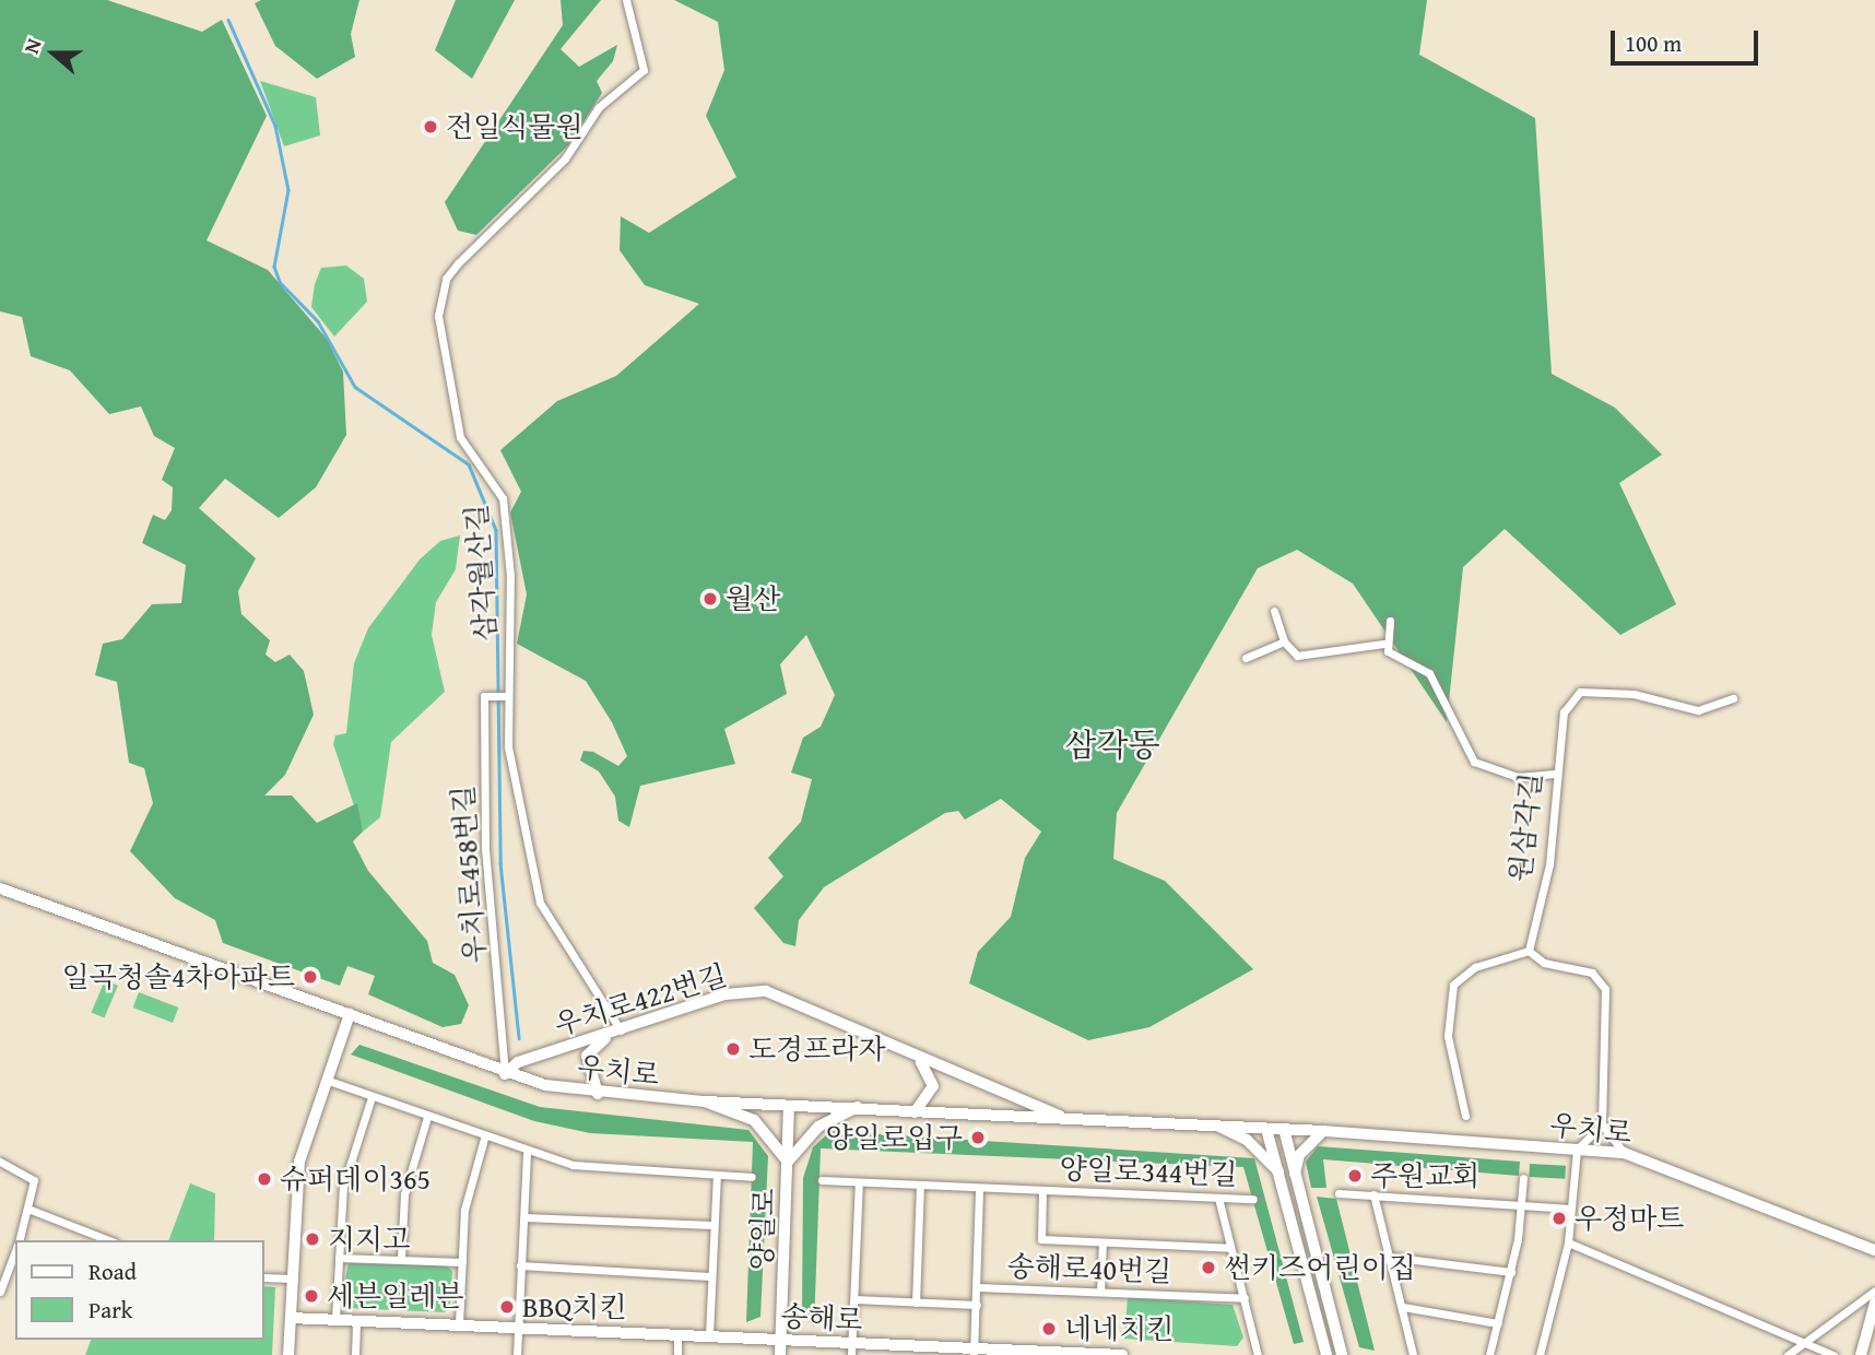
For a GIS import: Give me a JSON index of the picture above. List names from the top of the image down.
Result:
{
  "streets": {
    "street": [
      "삼각월산길",
      "원삼각길",
      "우치로458번길",
      "우치로422번길",
      "우치로",
      "양일로344번길",
      "양일로",
      "송해로40번길",
      "송해로"
    ]
  },
  "crossings": [
    ["삼각월산길", "우치로458번길"],
    ["삼각월산길", "우치로422번길"],
    ["우치로458번길", "우치로422번길"],
    ["우치로458번길", "우치로"],
    ["우치로422번길", "우치로"],
    ["우치로", "양일로"],
    ["양일로344번길", "송해로40번길"],
    ["양일로", "송해로"],
    ["송해로40번길", "송해로"]
  ],
  "districts": ["삼각동"],
  "places": [
    "전일식물원",
    "월산",
    "일곡청솔4차아파트",
    "도경프라자",
    "양일로입구",
    "주원교회",
    "슈퍼데이365",
    "우정마트",
    "지지고",
    "썬키즈어린이집",
    "세븐일레븐",
    "BBQ치킨",
    "네네치킨"
  ],
  "legend": ["Road", "Park"],
  "scale_bar": "100 m",
  "north": "left"
}
